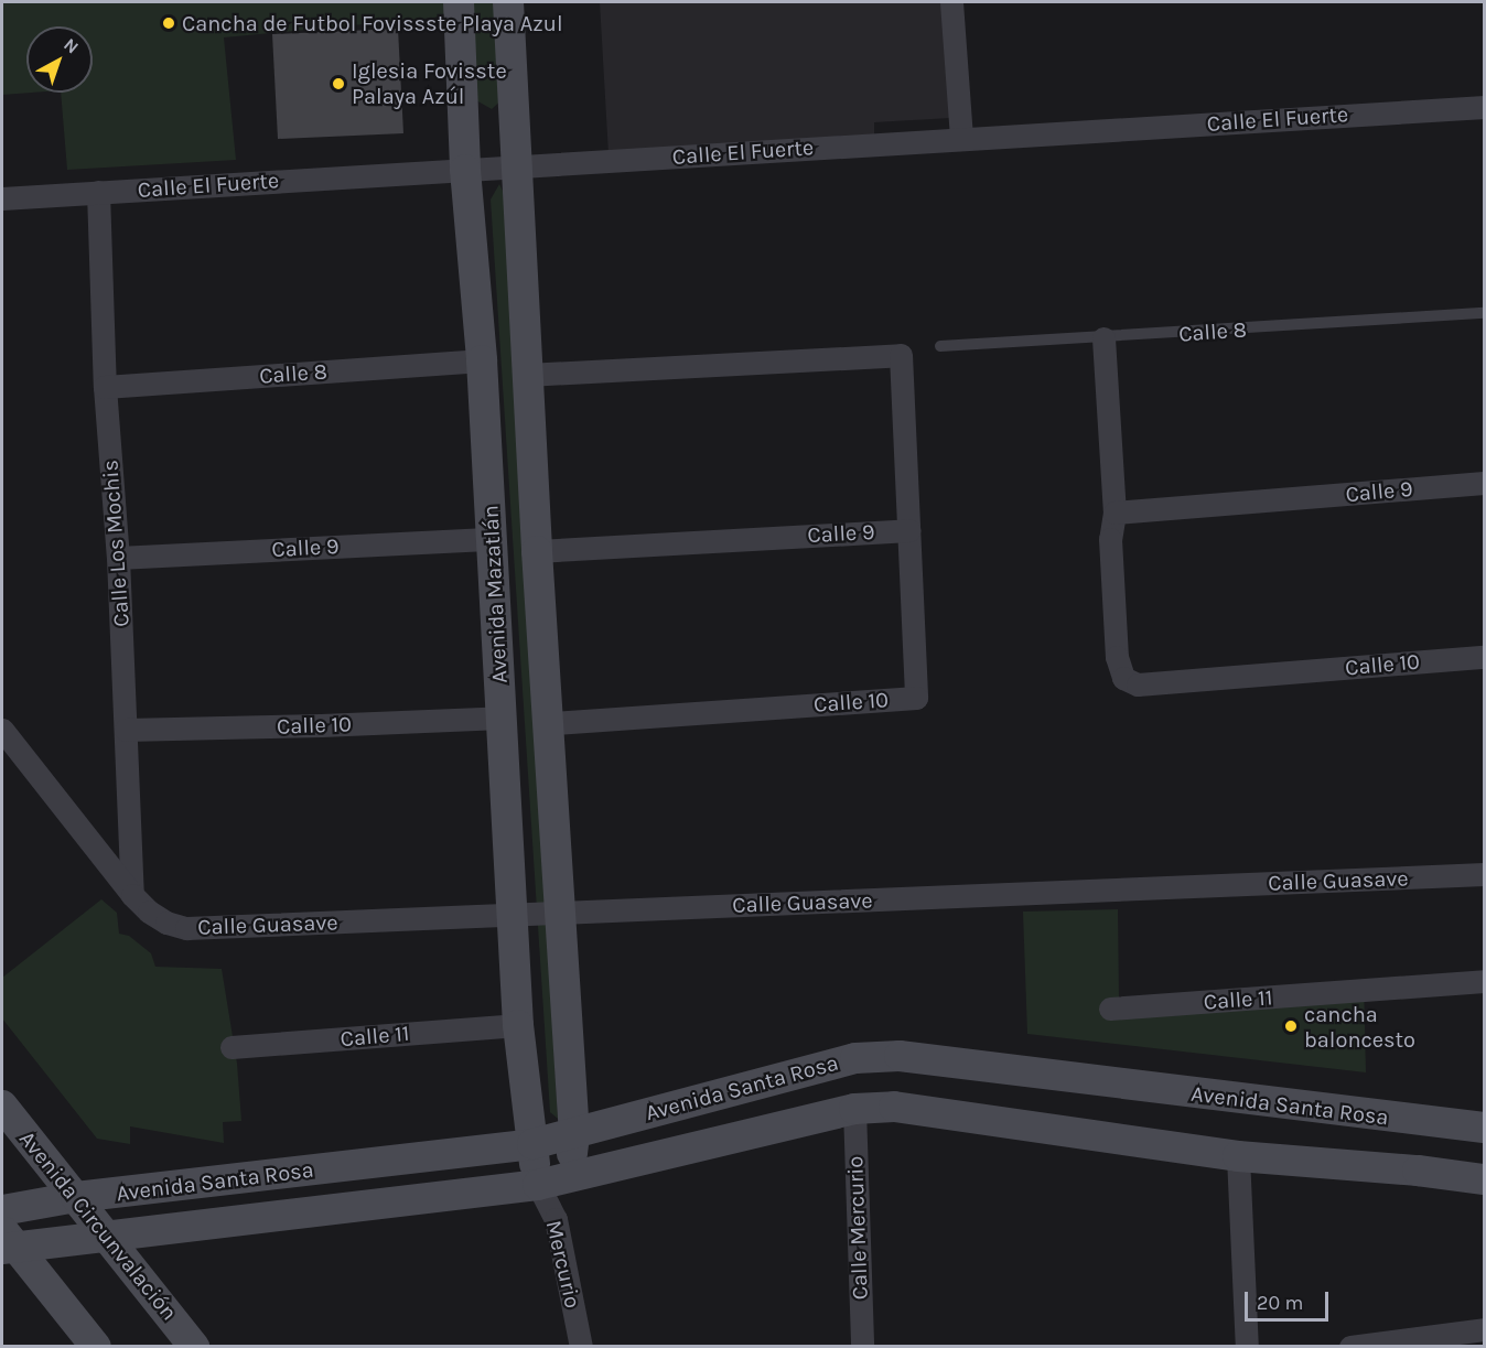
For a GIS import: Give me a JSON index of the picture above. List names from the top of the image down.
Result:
{
  "streets": {
    "main road": ["Avenida Mazatlán", "Avenida Santa Rosa", "Avenida Circunvalación"],
    "street": [
      "Calle El Fuerte",
      "Calle 8",
      "Calle 9",
      "Calle Los Mochis",
      "Calle 10",
      "Calle Guasave",
      "Calle 11",
      "Calle Mercurio",
      "Mercurio"
    ]
  },
  "crossings": [
    ["Calle El Fuerte", "Calle Los Mochis"],
    ["Calle El Fuerte", "Avenida Mazatlán"],
    ["Calle 8", "Calle Los Mochis"],
    ["Calle 8", "Avenida Mazatlán"],
    ["Calle 9", "Calle Los Mochis"],
    ["Calle 9", "Avenida Mazatlán"],
    ["Calle 9", "Calle 10"],
    ["Calle Los Mochis", "Calle 10"],
    ["Calle Los Mochis", "Calle Guasave"],
    ["Avenida Mazatlán", "Calle 10"],
    ["Avenida Mazatlán", "Calle Guasave"],
    ["Avenida Mazatlán", "Calle 11"],
    ["Avenida Mazatlán", "Avenida Santa Rosa"],
    ["Avenida Mazatlán", "Mercurio"],
    ["Avenida Santa Rosa", "Avenida Circunvalación"],
    ["Avenida Santa Rosa", "Calle Mercurio"],
    ["Avenida Santa Rosa", "Mercurio"]
  ],
  "places": ["Cancha de Futbol Fovissste Playa Azul", "Iglesia Fovisste Palaya Azúl", "cancha baloncesto"],
  "scale_bar": "20 m",
  "north": "top right"
}
